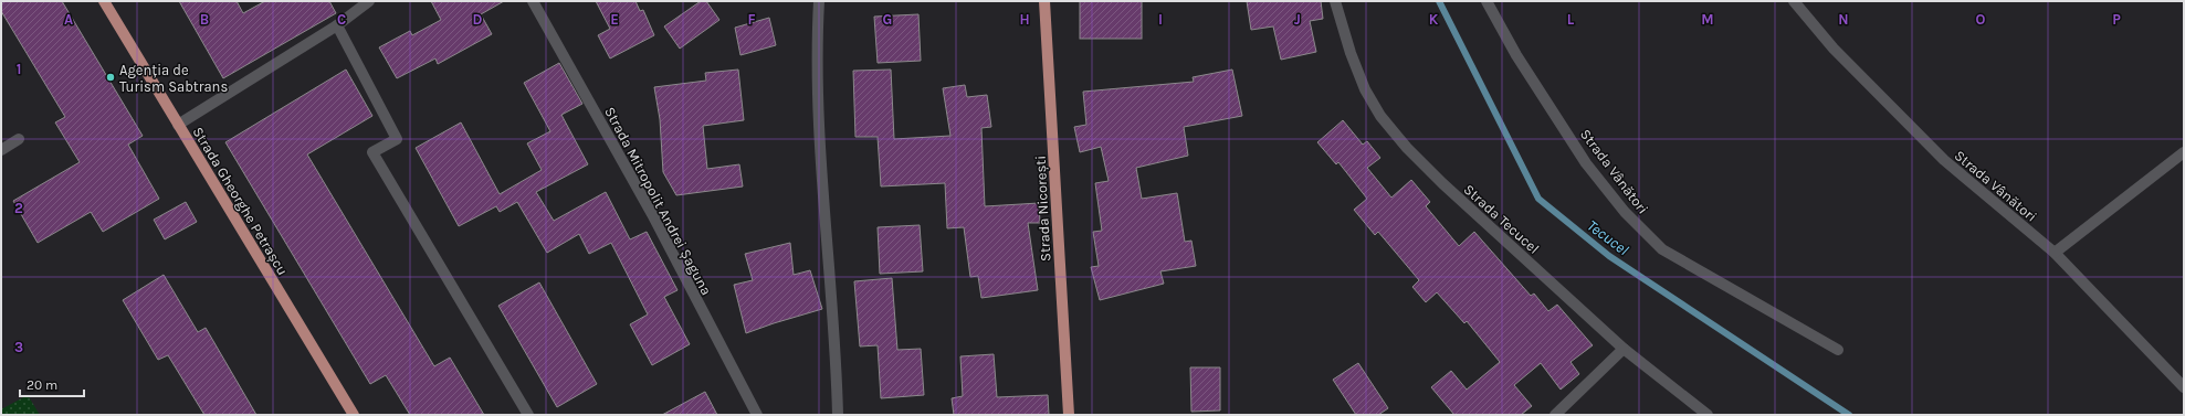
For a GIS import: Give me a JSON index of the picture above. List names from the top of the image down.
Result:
{
  "streets": {
    "main road": ["Strada Gheorghe Petrașcu", "Strada Nicorești"],
    "street": ["Strada Vânători", "Strada Mitropolit Andrei Șaguna", "Strada Tecucel"]
  },
  "water": ["Tecucel"],
  "places": ["Agenția de Turism Sabtrans"],
  "scale_bar": "20 m",
  "grid": {
    "columns": [
      "A",
      "B",
      "C",
      "D",
      "E",
      "F",
      "G",
      "H",
      "I",
      "J",
      "K",
      "L",
      "M",
      "N",
      "O",
      "P"
    ],
    "rows": ["1", "2", "3"]
  }
}
